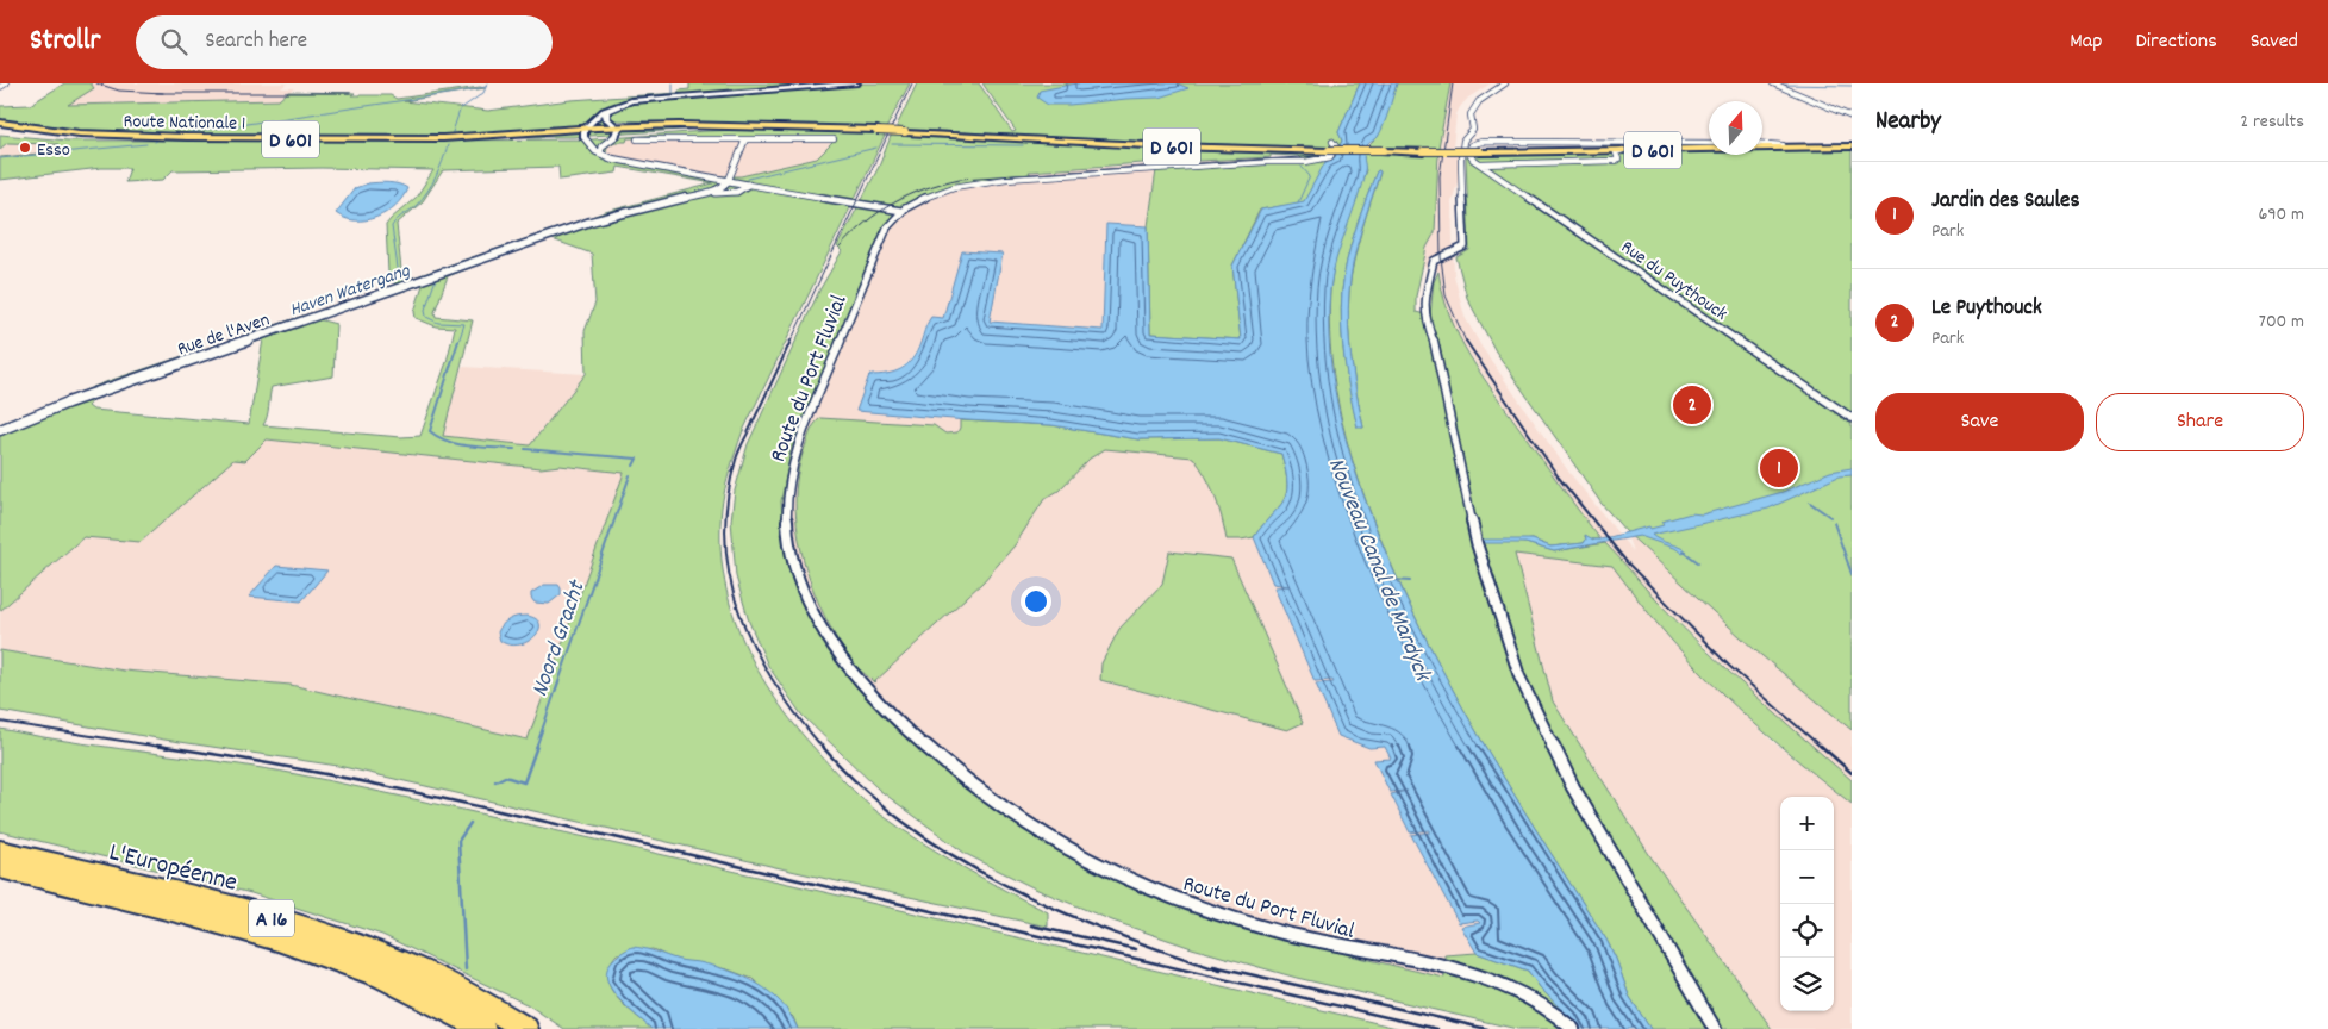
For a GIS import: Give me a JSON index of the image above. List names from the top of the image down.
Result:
{
  "streets": {
    "highway": ["L'Européenne", "A 16"],
    "main road": ["Route Nationale 1", "D 601"],
    "street": ["Rue du Puythouck", "Rue de l'Aven", "Route du Port Fluvial"]
  },
  "crossings": [
    ["Route Nationale 1", "D 601"]
  ],
  "water": ["Haven Watergang", "Nouveau Canal de Mardyck", "Noord Gracht"],
  "places": ["Esso"],
  "north": "top",
  "page": {
    "header": "Strollr",
    "search": "Search here",
    "nav": ["Map", "Directions", "Saved"],
    "heading": ["Nearby", "2 results"],
    "list": [
      {
        "mark": "1",
        "name": "Jardin des Saules",
        "note": "Park",
        "value": "690 m"
      },
      {
        "mark": "2",
        "name": "Le Puythouck",
        "note": "Park",
        "value": "700 m"
      }
    ],
    "buttons": ["Save", "Share"],
    "pins": ["2", "1"],
    "map_buttons": ["+", "−"]
  }
}
